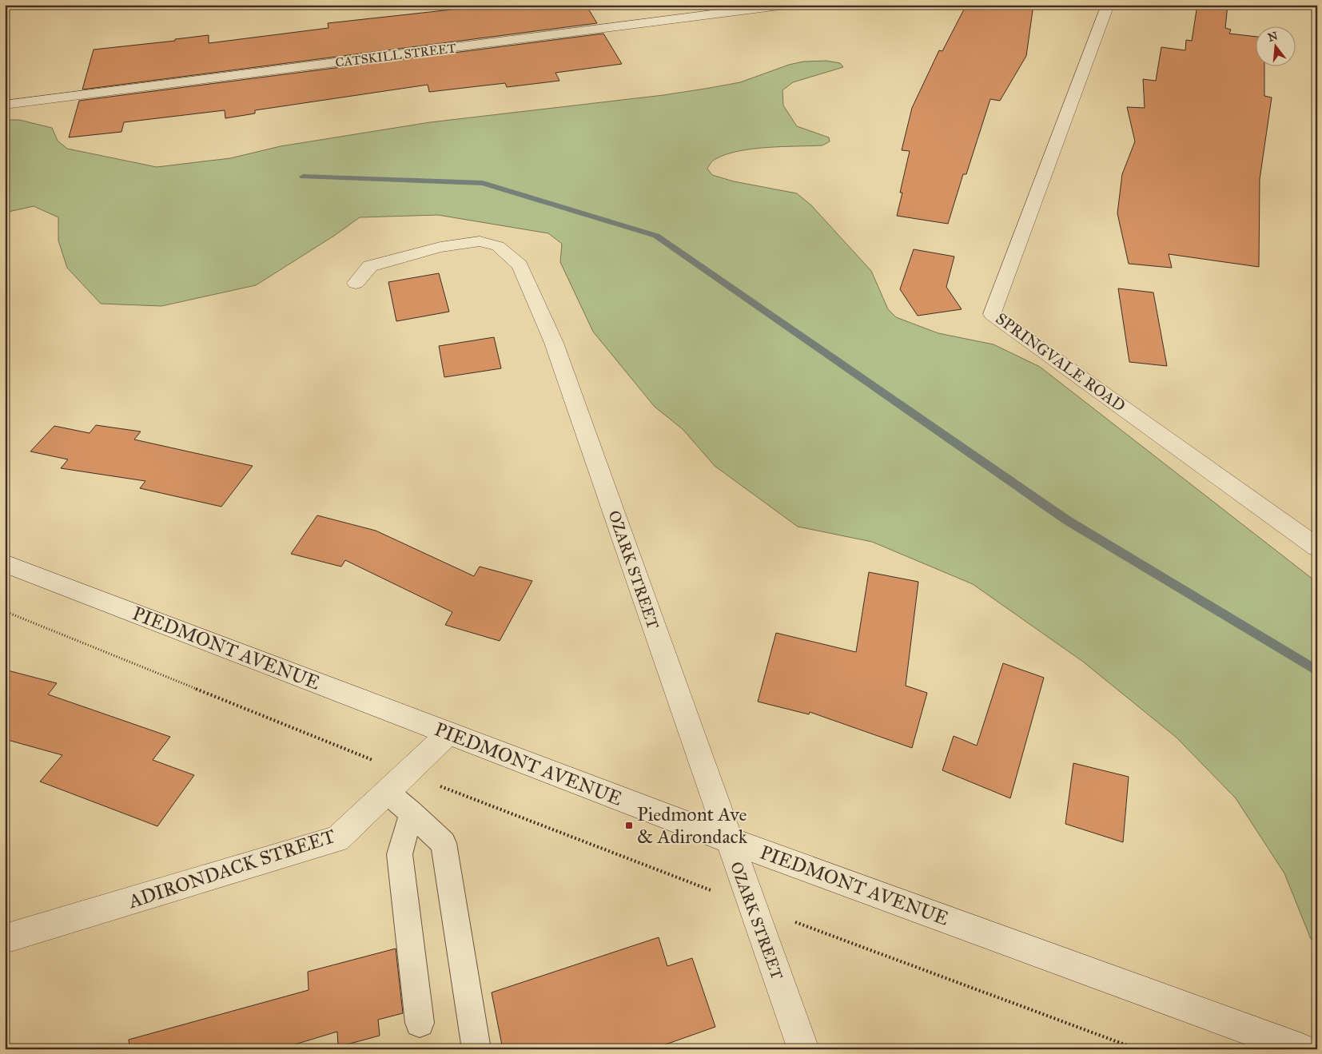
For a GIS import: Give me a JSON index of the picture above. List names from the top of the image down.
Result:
{
  "streets": {
    "street": [
      "CATSKILL STREET",
      "SPRINGVALE ROAD",
      "OZARK STREET",
      "PIEDMONT AVENUE",
      "ADIRONDACK STREET"
    ]
  },
  "crossings": [
    ["OZARK STREET", "PIEDMONT AVENUE"],
    ["PIEDMONT AVENUE", "ADIRONDACK STREET"]
  ],
  "places": {
    "transit": ["Piedmont Ave & Adirondack"]
  },
  "north": "top"
}
